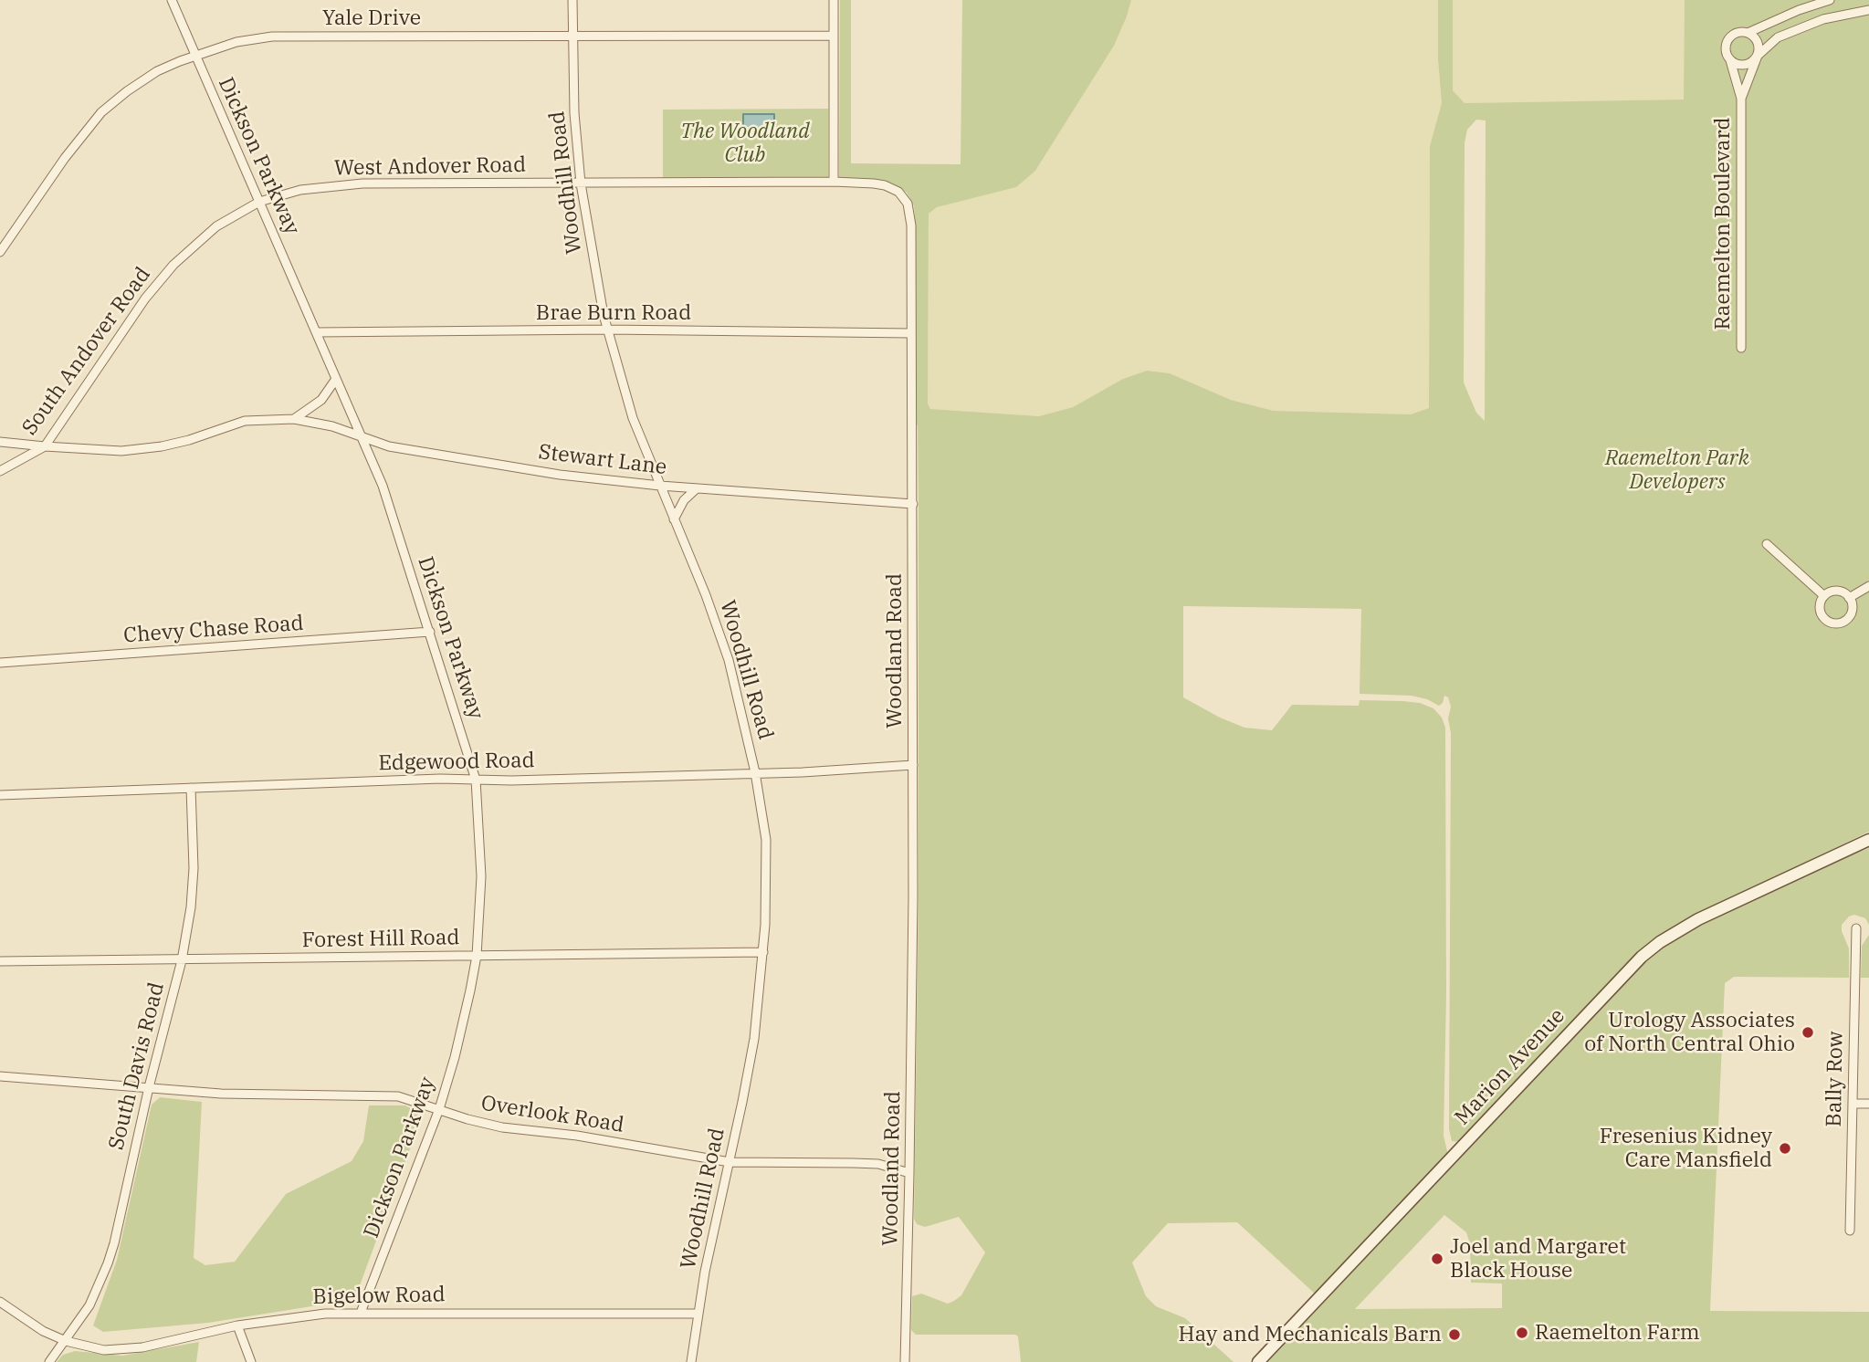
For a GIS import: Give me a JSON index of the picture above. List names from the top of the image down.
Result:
{
  "streets": {
    "street": [
      "Yale Drive",
      "Dickson Parkway",
      "West Andover Road",
      "Woodhill Road",
      "Raemelton Boulevard",
      "Brae Burn Road",
      "South Andover Road",
      "Stewart Lane",
      "Chevy Chase Road",
      "Woodland Road",
      "Edgewood Road",
      "Forest Hill Road",
      "South Davis Road",
      "Marion Avenue",
      "Bally Row",
      "Overlook Road",
      "Bigelow Road"
    ]
  },
  "crossings": [
    ["Yale Drive", "Dickson Parkway"],
    ["Yale Drive", "Woodhill Road"],
    ["Dickson Parkway", "West Andover Road"],
    ["Dickson Parkway", "Brae Burn Road"],
    ["Dickson Parkway", "South Andover Road"],
    ["Dickson Parkway", "Stewart Lane"],
    ["Dickson Parkway", "Chevy Chase Road"],
    ["Dickson Parkway", "Edgewood Road"],
    ["Dickson Parkway", "Forest Hill Road"],
    ["Dickson Parkway", "Overlook Road"],
    ["Dickson Parkway", "Bigelow Road"],
    ["West Andover Road", "Woodhill Road"],
    ["West Andover Road", "South Andover Road"],
    ["West Andover Road", "Woodland Road"],
    ["Woodhill Road", "Brae Burn Road"],
    ["Woodhill Road", "Stewart Lane"],
    ["Woodhill Road", "Edgewood Road"],
    ["Woodhill Road", "Forest Hill Road"],
    ["Woodhill Road", "Overlook Road"],
    ["Woodhill Road", "Bigelow Road"],
    ["Brae Burn Road", "Woodland Road"],
    ["South Andover Road", "Stewart Lane"],
    ["Stewart Lane", "Woodland Road"],
    ["Woodland Road", "Edgewood Road"],
    ["Woodland Road", "Overlook Road"],
    ["Edgewood Road", "South Davis Road"],
    ["Forest Hill Road", "South Davis Road"],
    ["South Davis Road", "Overlook Road"],
    ["South Davis Road", "Bigelow Road"]
  ],
  "parks": ["The Woodland Club", "Raemelton Park Developers"],
  "places": [
    "Urology Associates of North Central Ohio",
    "Fresenius Kidney Care Mansfield",
    "Joel and Margaret Black House",
    "Raemelton Farm",
    "Hay and Mechanicals Barn"
  ]
}
